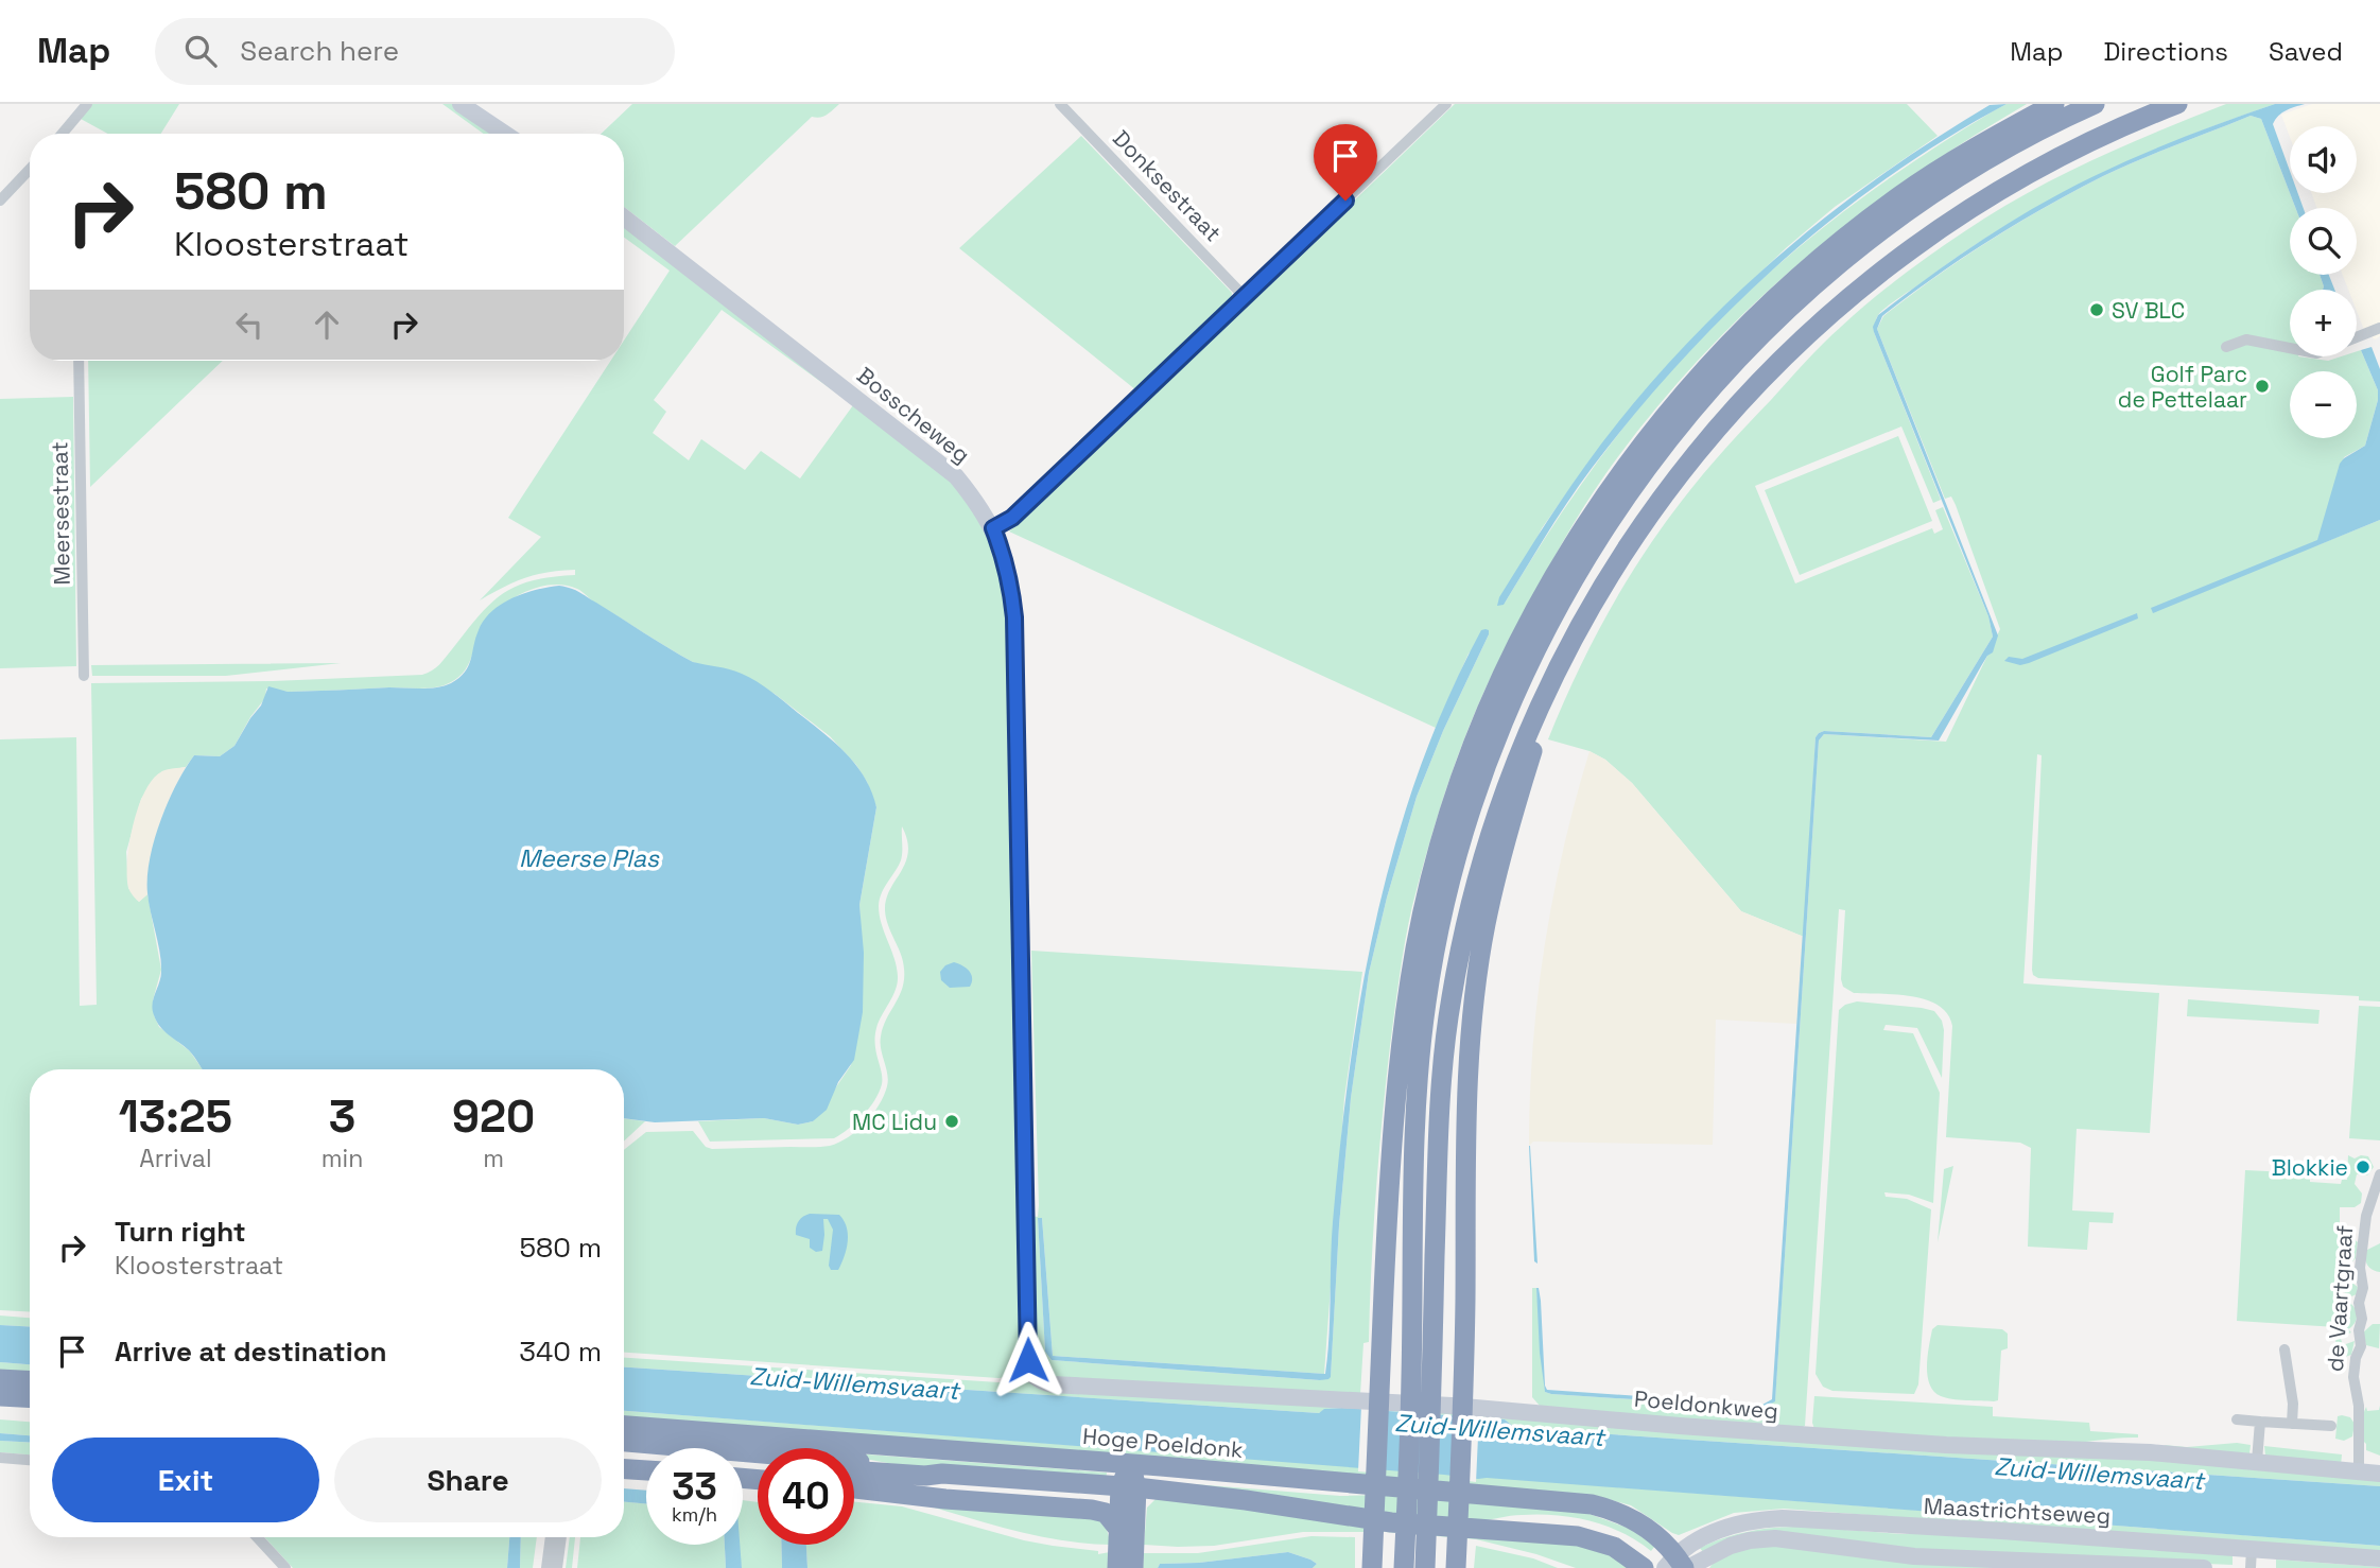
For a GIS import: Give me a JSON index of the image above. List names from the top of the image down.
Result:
{
  "streets": {
    "highway": ["Hoge Poeldonk"],
    "street": [
      "Donksestraat",
      "Bosscheweg",
      "Meersestraat",
      "de Vaartgraaf",
      "Poeldonkweg",
      "Maastrichtseweg"
    ]
  },
  "crossings": [
    ["Bosscheweg", "Poeldonkweg"],
    ["de Vaartgraaf", "Poeldonkweg"],
    ["Hoge Poeldonk", "Maastrichtseweg"]
  ],
  "water": ["Meerse Plas", "Zuid-Willemsvaart"],
  "places": [
    "SV BLC",
    "Golf Parc de Pettelaar",
    "MC Lidu",
    "Blokkie"
  ],
  "page": {
    "header": "Map",
    "search": "Search here",
    "nav": ["Map", "Directions", "Saved"],
    "map_buttons": ["+", "−"],
    "turn": ["580 m", "Kloosterstraat"],
    "eta": [
      "13:25",
      "Arrival",
      "3",
      "min",
      "920",
      "m"
    ],
    "list": [
      {
        "name": "Turn right",
        "note": "Kloosterstraat",
        "value": "580 m"
      },
      {
        "name": "Arrive at destination",
        "value": "340 m"
      }
    ],
    "buttons": ["Exit", "Share"],
    "speed": "33 km/h",
    "limit": "40"
  }
}
